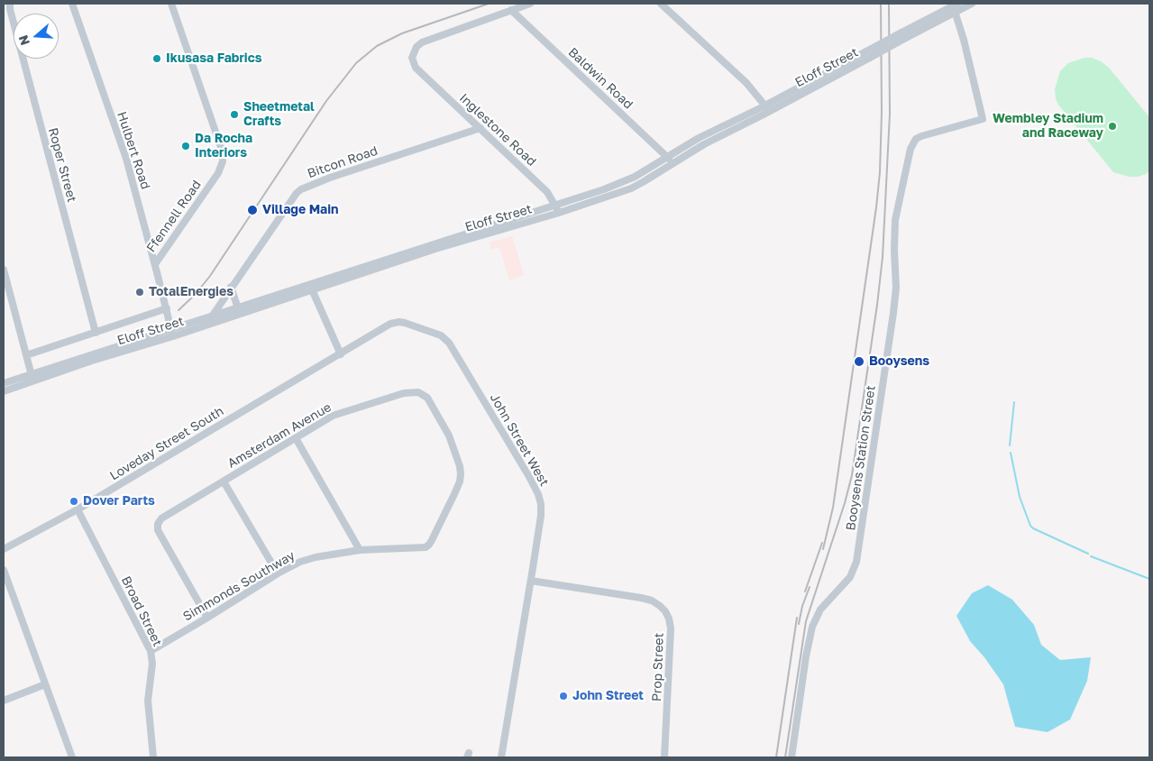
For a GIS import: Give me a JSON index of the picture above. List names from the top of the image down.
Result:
{
  "streets": {
    "street": [
      "Eloff Street",
      "Baldwin Road",
      "Inglestone Road",
      "Hulbert Road",
      "Bitcon Road",
      "Roper Street",
      "Ffennell Road",
      "Amsterdam Avenue",
      "John Street West",
      "Loveday Street South",
      "Booysens Station Street",
      "Simmonds Southway",
      "Broad Street",
      "Prop Street"
    ]
  },
  "crossings": [
    ["Eloff Street", "Baldwin Road"],
    ["Eloff Street", "Inglestone Road"],
    ["Eloff Street", "Hulbert Road"],
    ["Eloff Street", "Bitcon Road"],
    ["Eloff Street", "Booysens Station Street"],
    ["Baldwin Road", "Inglestone Road"],
    ["Inglestone Road", "Bitcon Road"],
    ["Hulbert Road", "Ffennell Road"],
    ["Amsterdam Avenue", "Simmonds Southway"],
    ["John Street West", "Loveday Street South"],
    ["John Street West", "Prop Street"],
    ["Loveday Street South", "Broad Street"],
    ["Simmonds Southway", "Broad Street"]
  ],
  "places": [
    "Ikusasa Fabrics",
    "Sheetmetal Crafts",
    "Wembley Stadium and Raceway",
    "Da Rocha Interiors",
    "Village Main",
    "TotalEnergies",
    "Booysens",
    "Dover Parts",
    "John Street"
  ],
  "north": "left"
}
